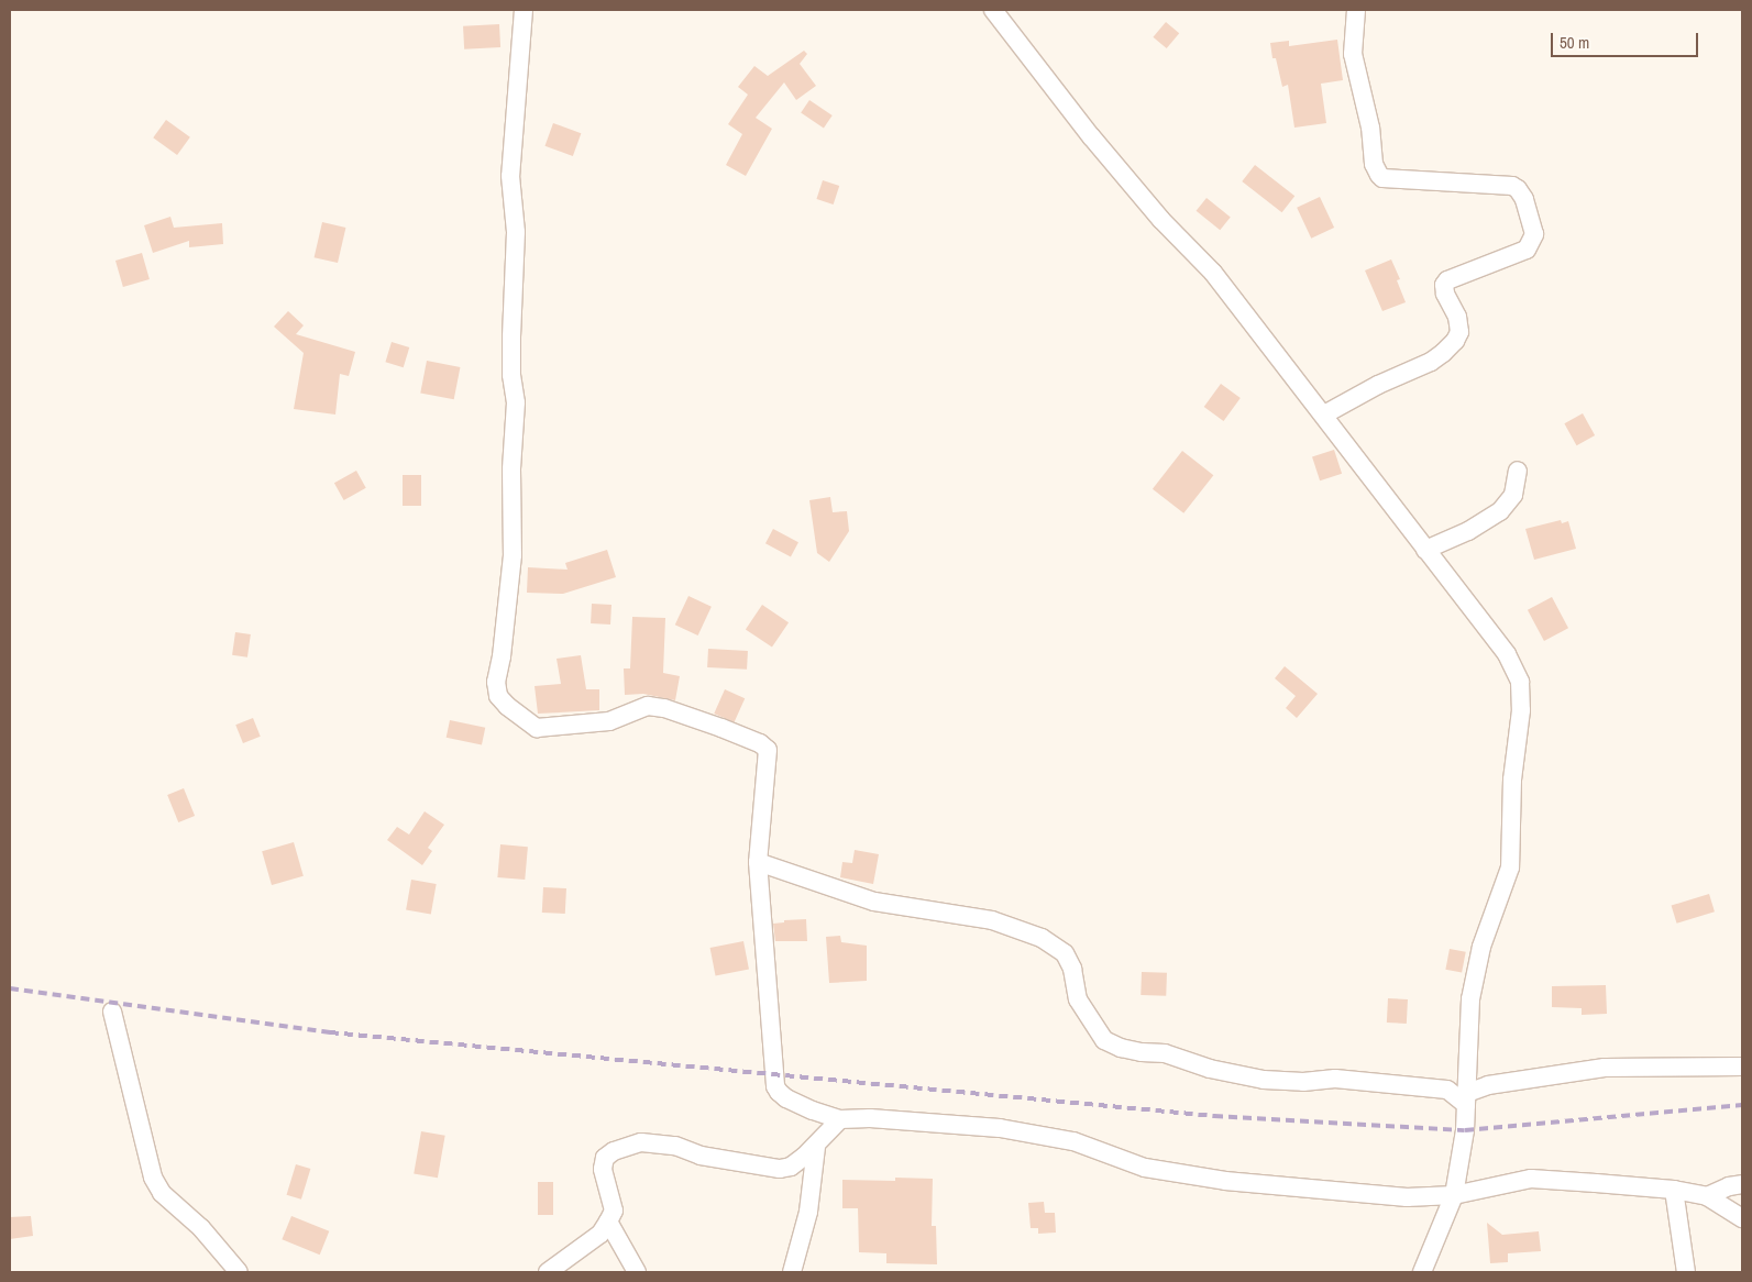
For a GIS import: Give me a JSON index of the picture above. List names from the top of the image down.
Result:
{
  "scale_bar": "50 m"
}
